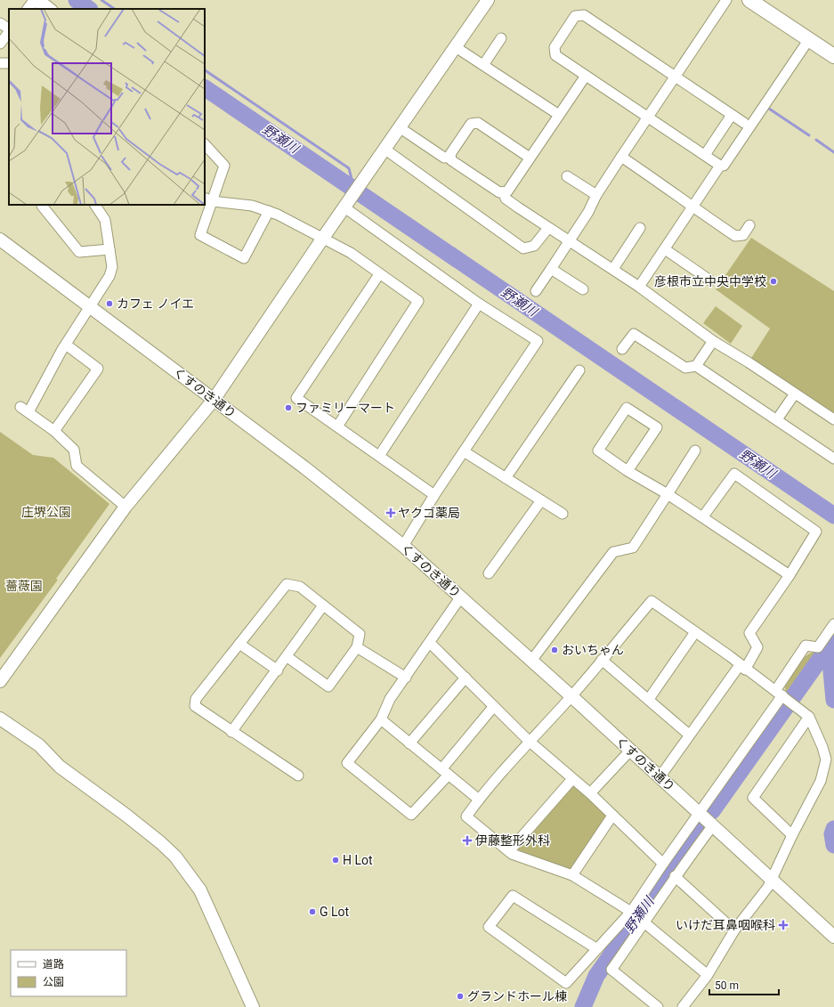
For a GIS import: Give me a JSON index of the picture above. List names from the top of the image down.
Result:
{
  "streets": {
    "street": ["くすのき通り"]
  },
  "water": ["野瀬川"],
  "parks": ["庄堺公園", "薔薇園"],
  "places": {
    "other": [
      "彦根市立中央中学校",
      "カフェ ノイエ",
      "ファミリーマート",
      "おいちゃん",
      "H Lot",
      "G Lot",
      "グランドホール棟"
    ],
    "health": ["ヤクゴ薬局", "伊藤整形外科", "いけだ耳鼻咽喉科"]
  },
  "legend": ["道路", "公園"],
  "scale_bar": "50 m"
}
